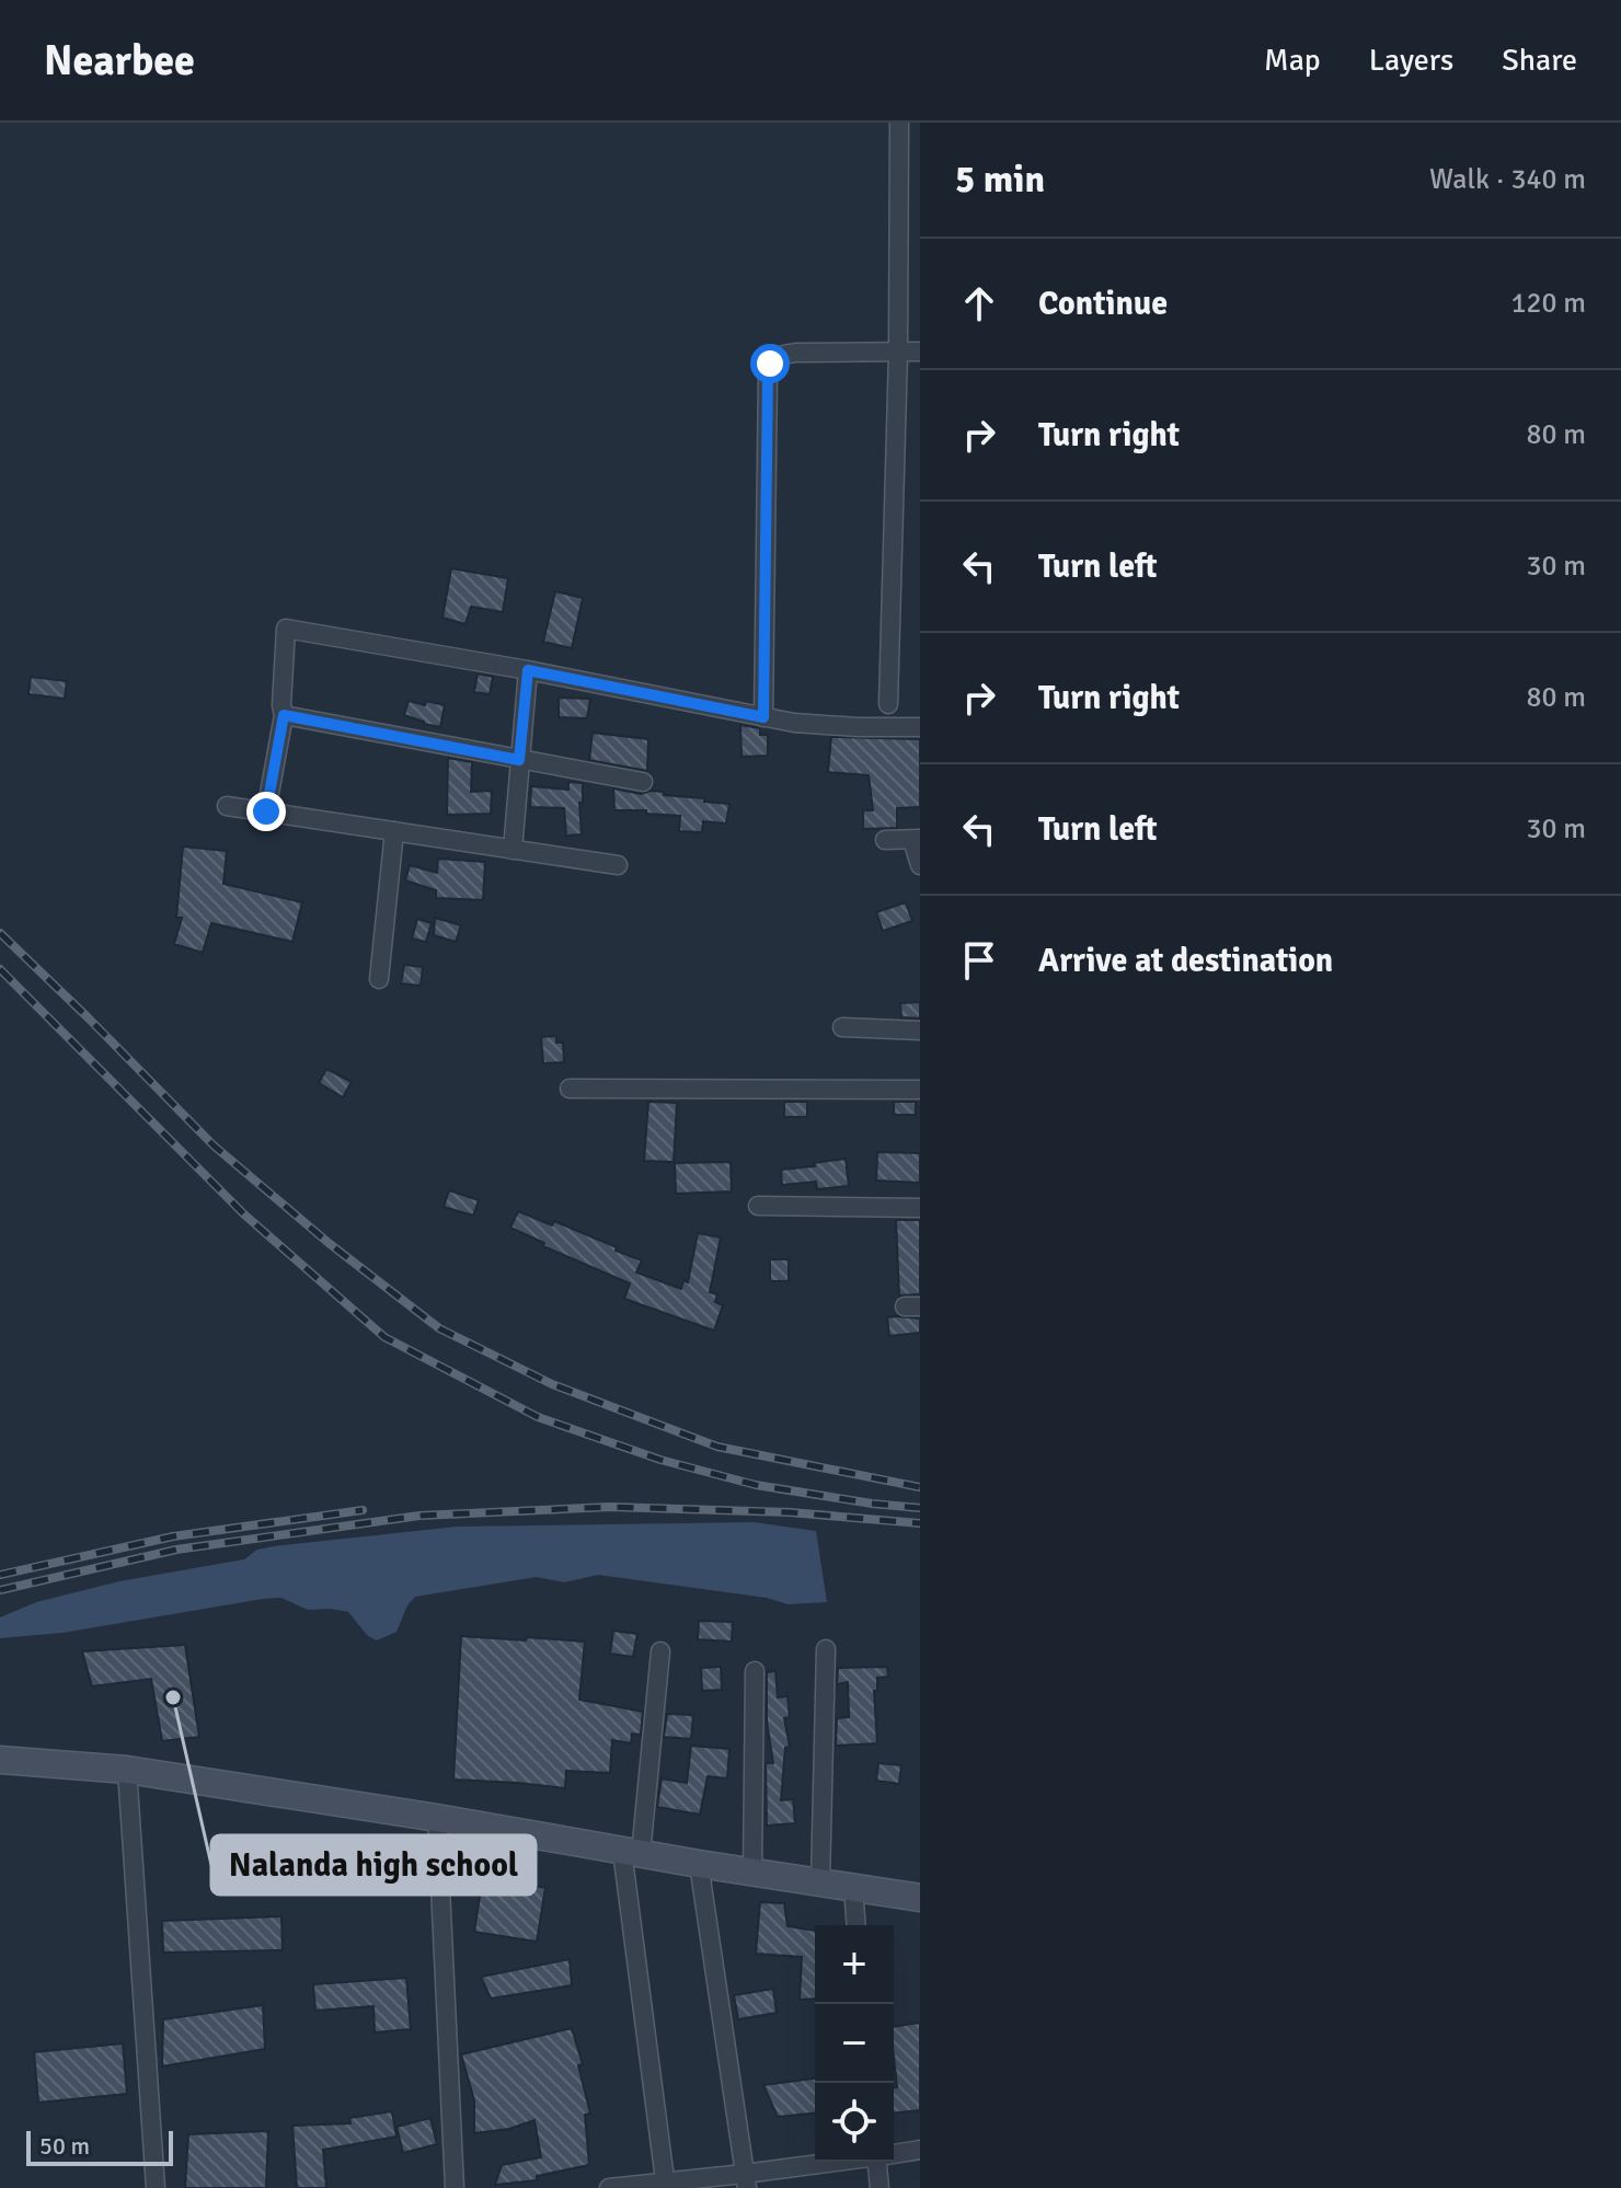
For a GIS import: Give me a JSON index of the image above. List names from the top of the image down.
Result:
{
  "places": ["Nalanda high school"],
  "scale_bar": "50 m",
  "page": {
    "header": "Nearbee",
    "nav": ["Map", "Layers", "Share"],
    "heading": ["5 min", "Walk · 340 m"],
    "list": [
      ["Continue", "120 m"],
      ["Turn right", "80 m"],
      ["Turn left", "30 m"],
      ["Turn right", "80 m"],
      ["Turn left", "30 m"],
      "Arrive at destination"
    ],
    "map_buttons": ["+", "−"],
    "scale": "50 m"
  }
}
